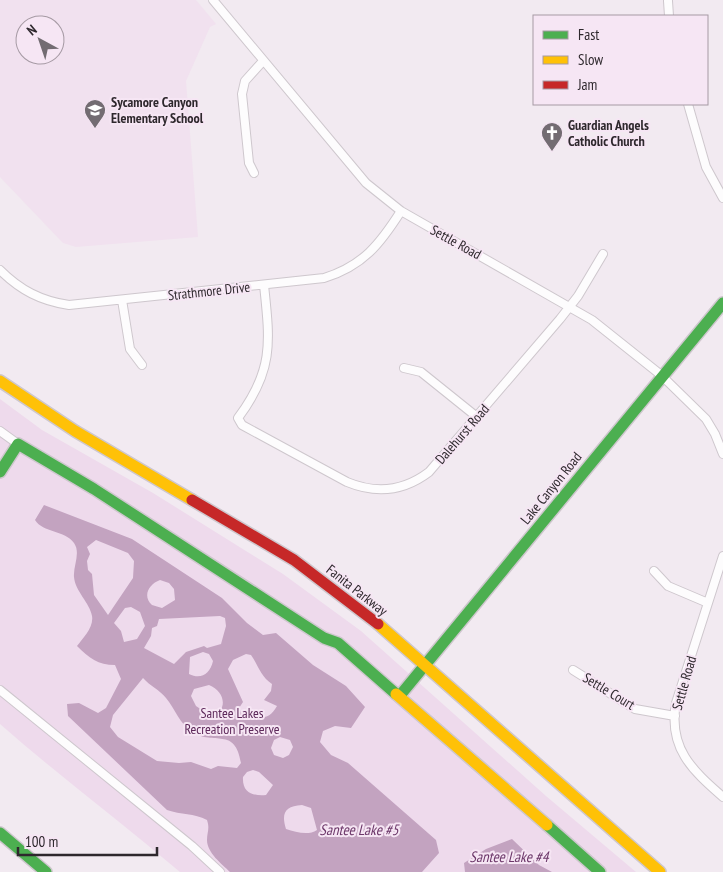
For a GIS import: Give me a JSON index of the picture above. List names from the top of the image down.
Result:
{
  "streets": {
    "street": [
      "Settle Road",
      "Strathmore Drive",
      "Dalehurst Road",
      "Lake Canyon Road",
      "Fanita Parkway",
      "Settle Court"
    ]
  },
  "crossings": [
    ["Settle Road", "Strathmore Drive"],
    ["Settle Road", "Dalehurst Road"],
    ["Settle Road", "Lake Canyon Road"],
    ["Settle Road", "Settle Court"],
    ["Strathmore Drive", "Dalehurst Road"],
    ["Lake Canyon Road", "Fanita Parkway"]
  ],
  "water": ["Santee Lake #5", "Santee Lake #4"],
  "parks": ["Santee Lakes Recreation Preserve"],
  "places": {
    "school or university": ["Sycamore Canyon Elementary School"],
    "church": ["Guardian Angels Catholic Church"]
  },
  "legend": ["Fast", "Slow", "Jam"],
  "scale_bar": "100 m",
  "north": "top left"
}
